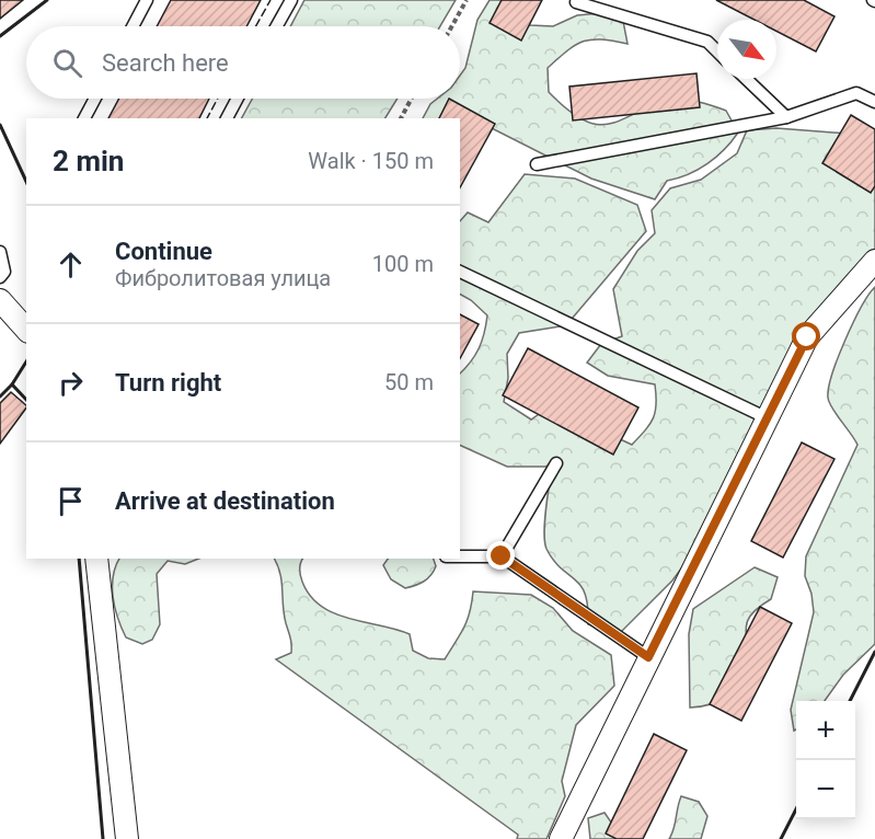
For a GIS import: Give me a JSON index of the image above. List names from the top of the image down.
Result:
{
  "north": "bottom right",
  "page": {
    "search": "Search here",
    "heading": ["2 min", "Walk · 150 m"],
    "list": [
      ["Continue", "Фибролитовая улица", "100 m"],
      ["Turn right", "50 m"],
      "Arrive at destination"
    ],
    "map_buttons": ["+", "−"]
  }
}
